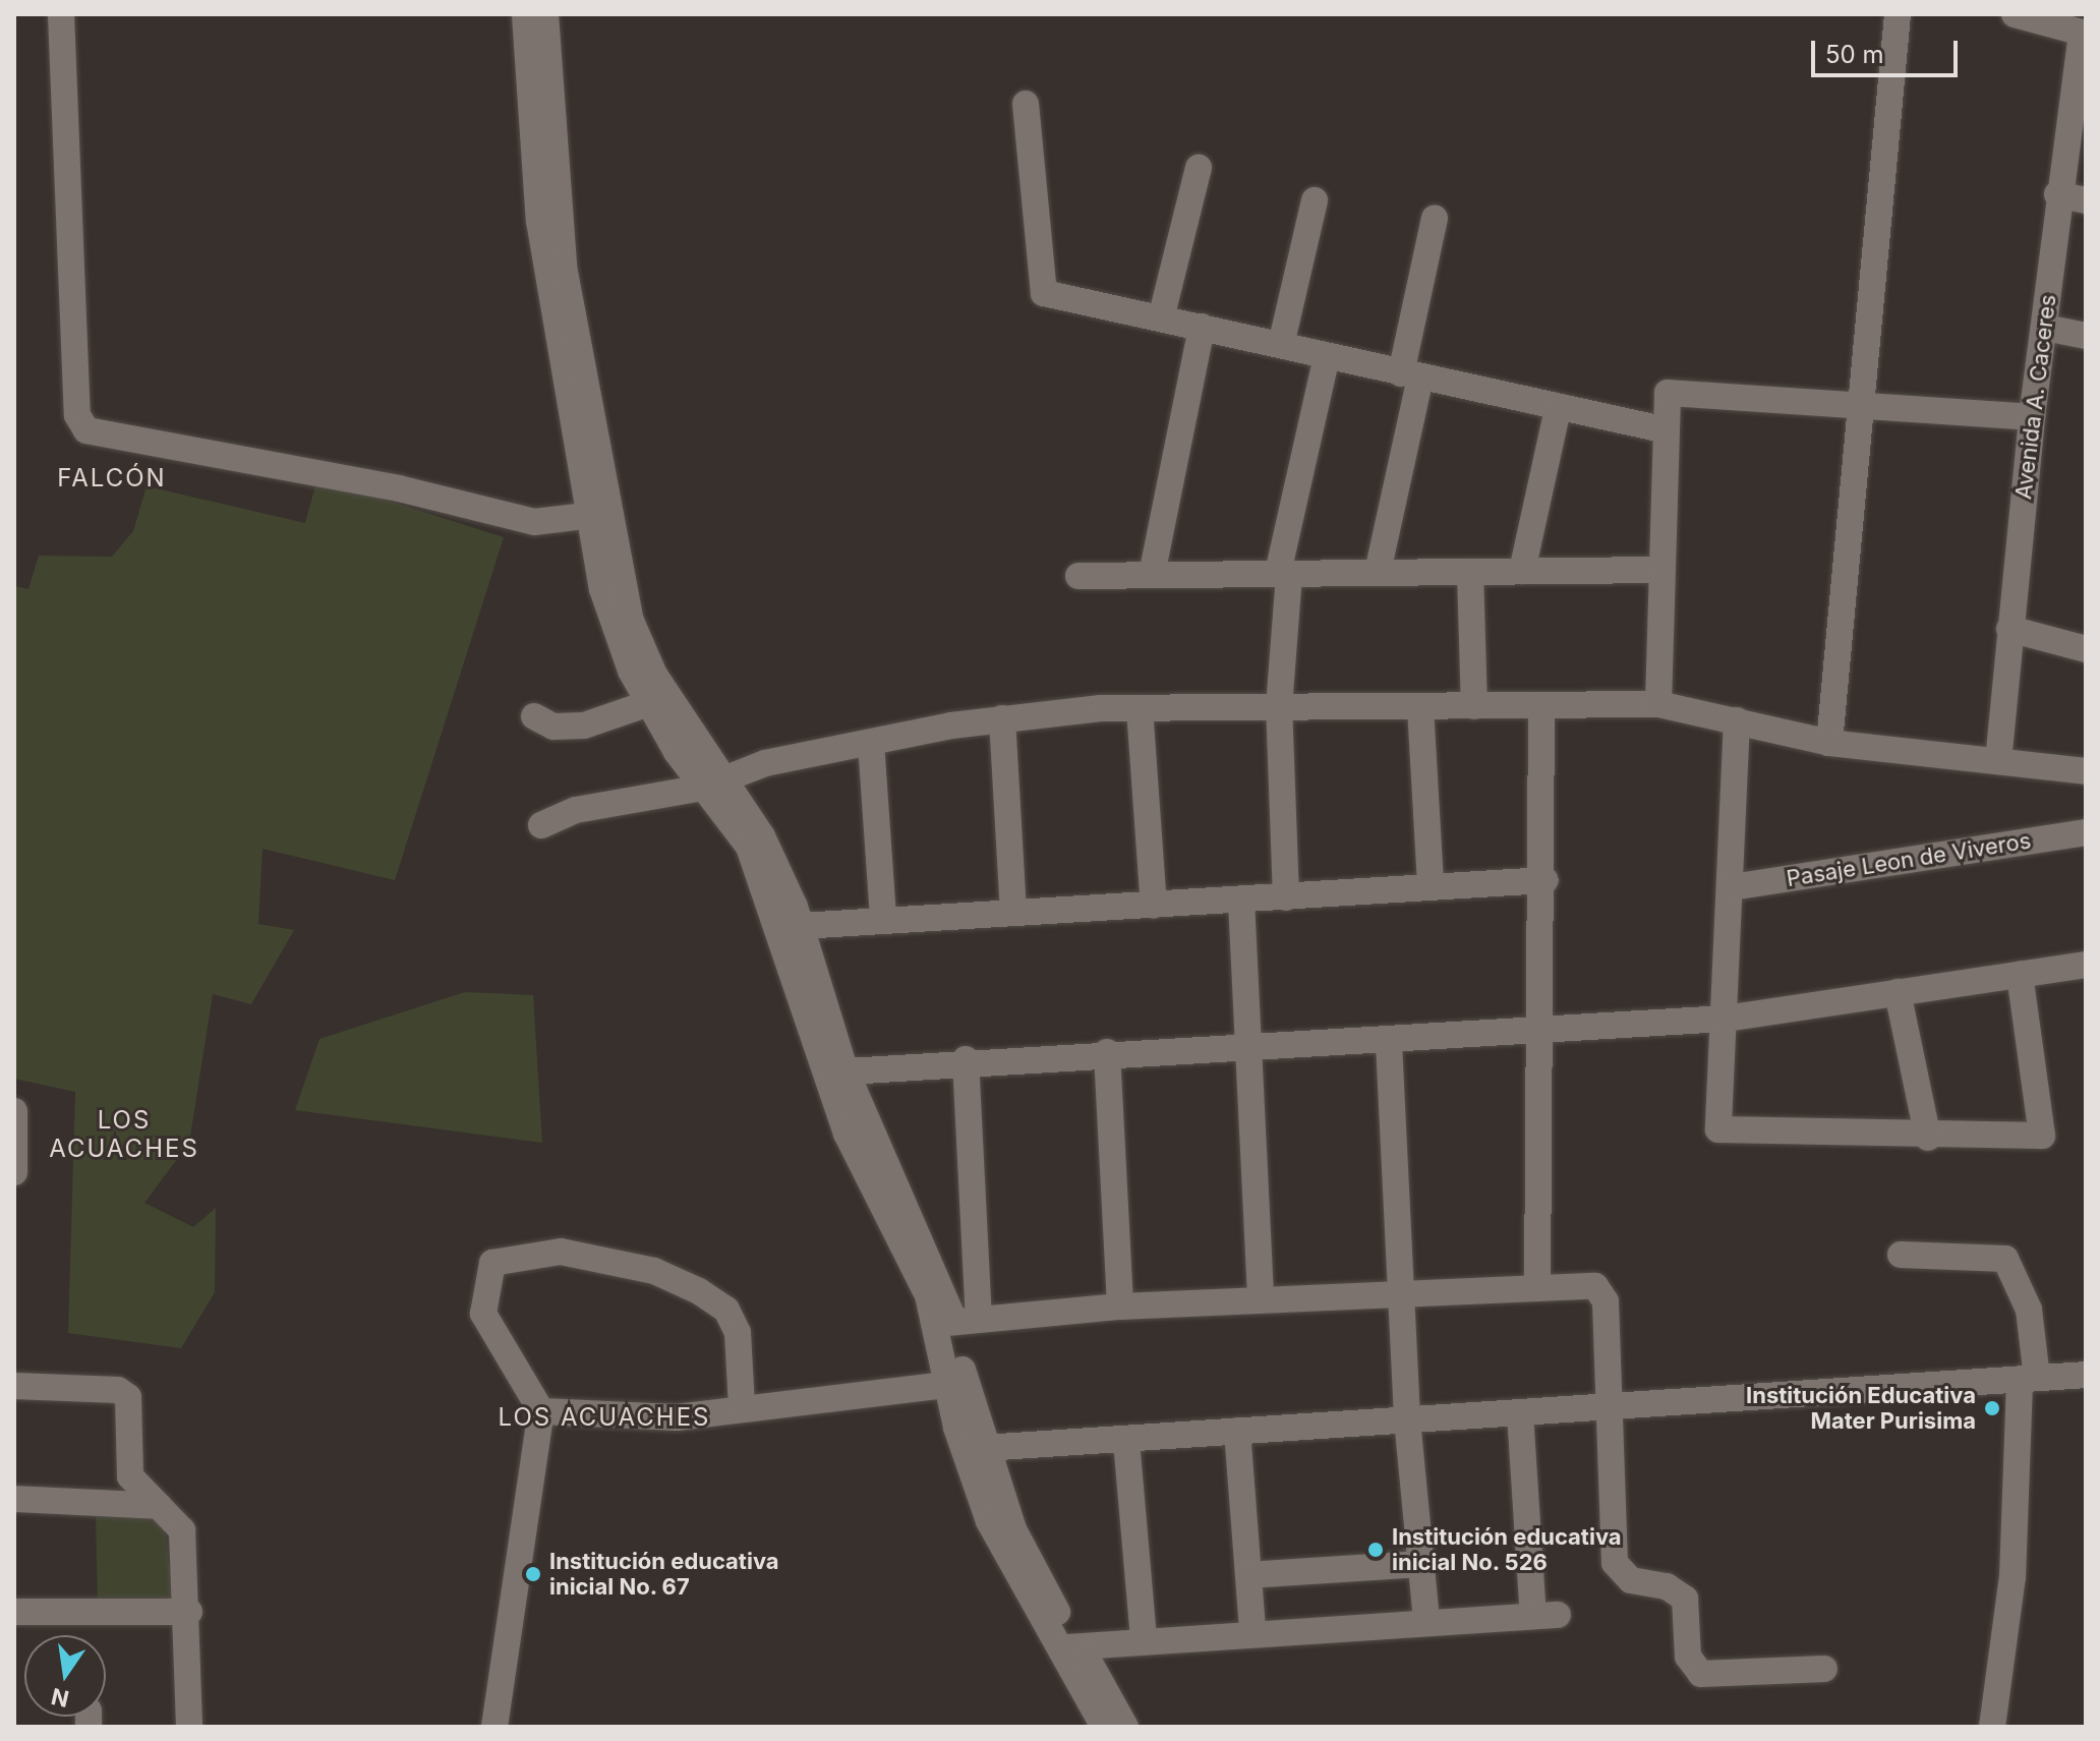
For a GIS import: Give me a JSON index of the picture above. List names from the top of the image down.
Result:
{
  "streets": {
    "street": ["Avenida A. Caceres", "Pasaje Leon de Viveros"]
  },
  "districts": ["FALCÓN", "LOS ACUACHES", "LOS ACUACHES"],
  "places": ["Institución Educativa Mater Purisima", "Institución educativa inicial No. 526", "Institución educativa inicial No. 67"],
  "scale_bar": "50 m",
  "north": "bottom"
}
